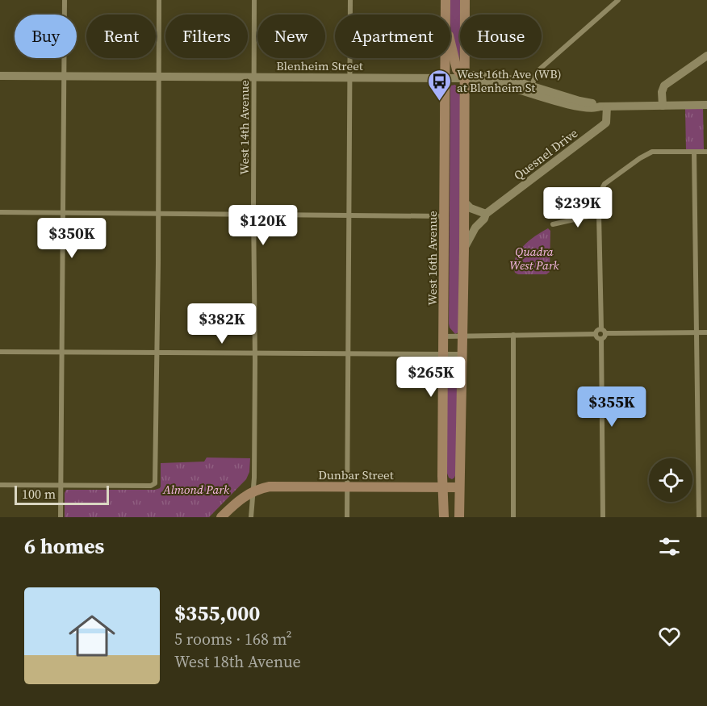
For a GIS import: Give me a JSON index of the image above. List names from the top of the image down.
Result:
{
  "streets": {
    "main road": ["West 16th Avenue", "Dunbar Street"],
    "street": ["Blenheim Street", "West 14th Avenue", "Quesnel Drive"]
  },
  "crossings": [
    ["Blenheim Street", "West 14th Avenue"],
    ["Blenheim Street", "Quesnel Drive"],
    ["Blenheim Street", "West 16th Avenue"],
    ["West 14th Avenue", "Dunbar Street"],
    ["West 16th Avenue", "Dunbar Street"]
  ],
  "parks": ["Quadra West Park", "Almond Park"],
  "places": {
    "bus stop": ["West 16th Ave (WB) at Blenheim St"]
  },
  "scale_bar": "100 m",
  "page": {
    "chip": [
      "Buy",
      "Rent",
      "Filters",
      "New",
      "Apartment",
      "House"
    ],
    "price": [
      "$239K",
      "$120K",
      "$350K",
      "$382K",
      "$265K",
      "$355K"
    ],
    "scale": "100 m",
    "heading": "6 homes",
    "list": [
      {
        "name": "$355,000",
        "note": "5 rooms · 168 m² · West 18th Avenue"
      }
    ]
  }
}
